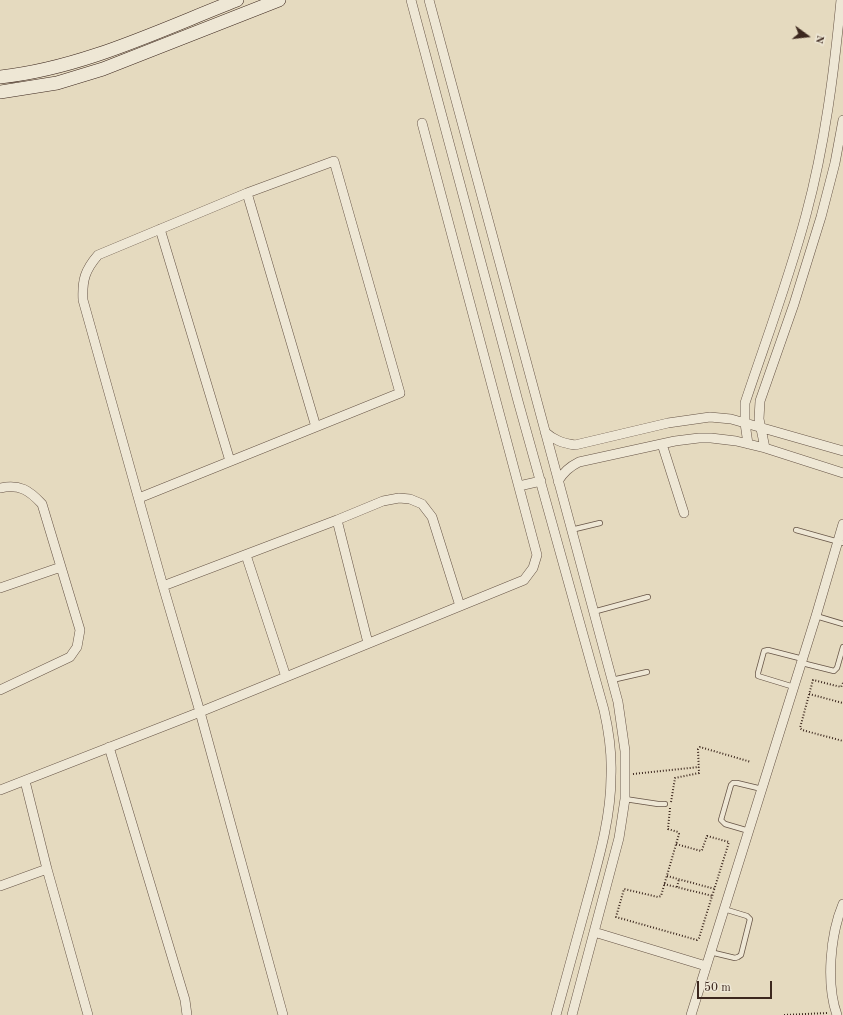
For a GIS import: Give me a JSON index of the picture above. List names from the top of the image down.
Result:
{
  "scale_bar": "50 m",
  "north": "right"
}
